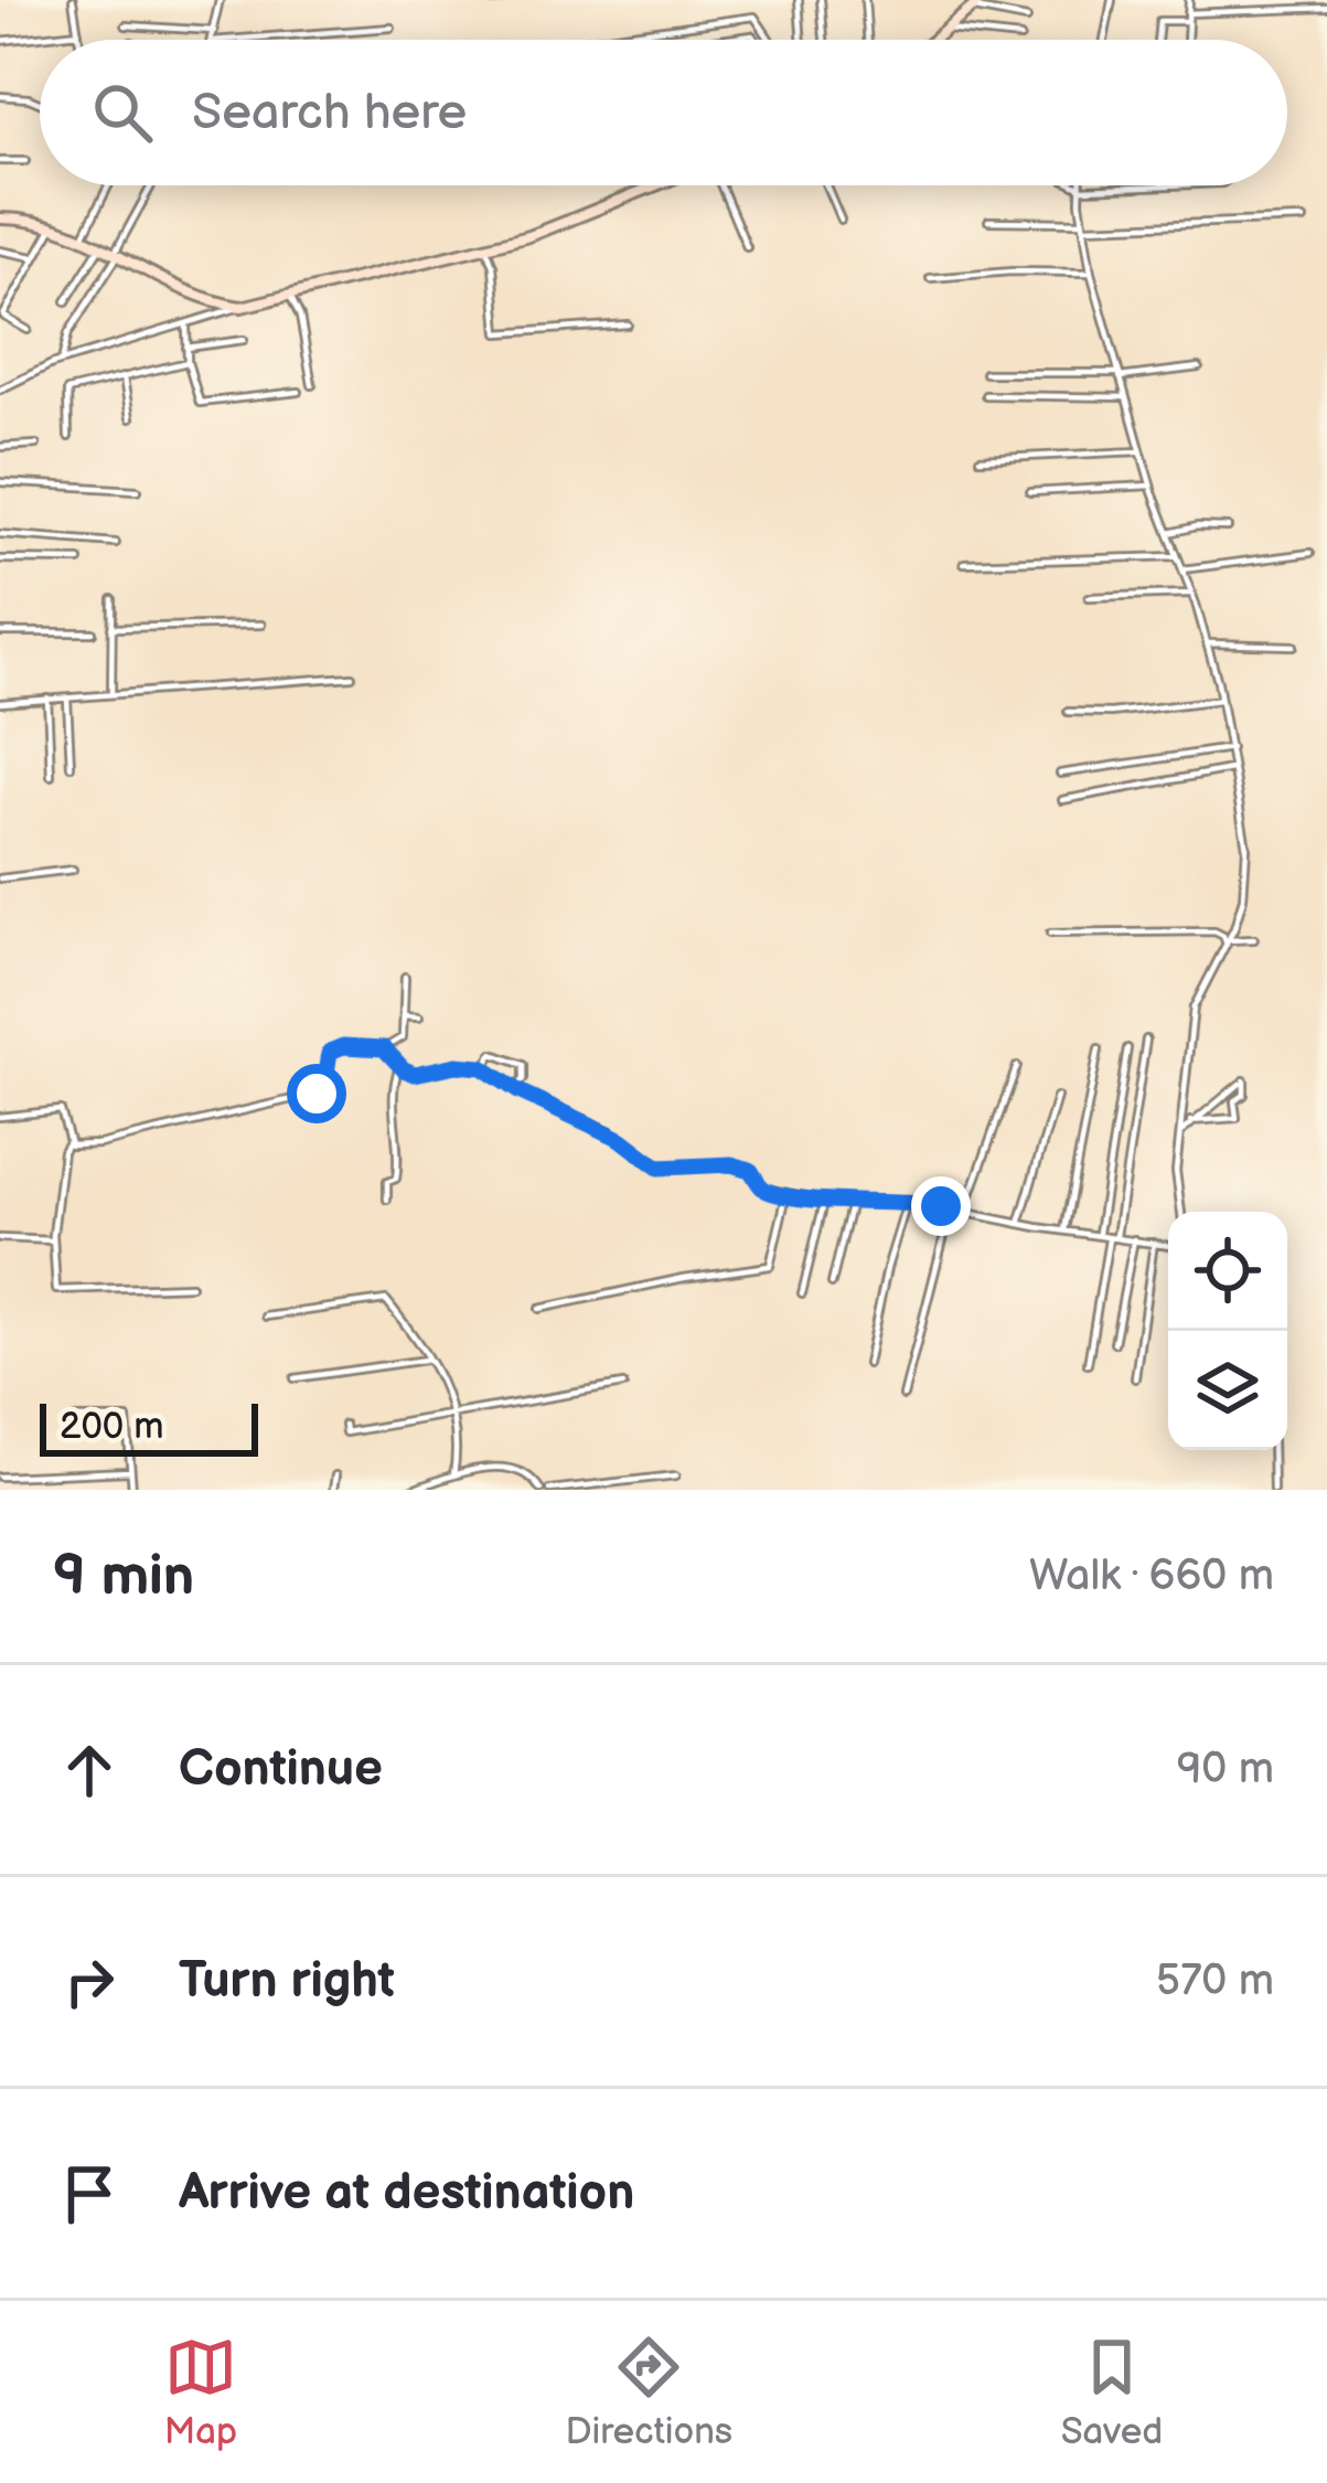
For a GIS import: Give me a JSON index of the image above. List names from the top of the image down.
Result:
{
  "scale_bar": "200 m",
  "page": {
    "search": "Search here",
    "scale": "200 m",
    "heading": ["9 min", "Walk · 660 m"],
    "list": [
      ["Continue", "90 m"],
      ["Turn right", "570 m"],
      "Arrive at destination"
    ],
    "nav": ["Map", "Directions", "Saved"]
  }
}
